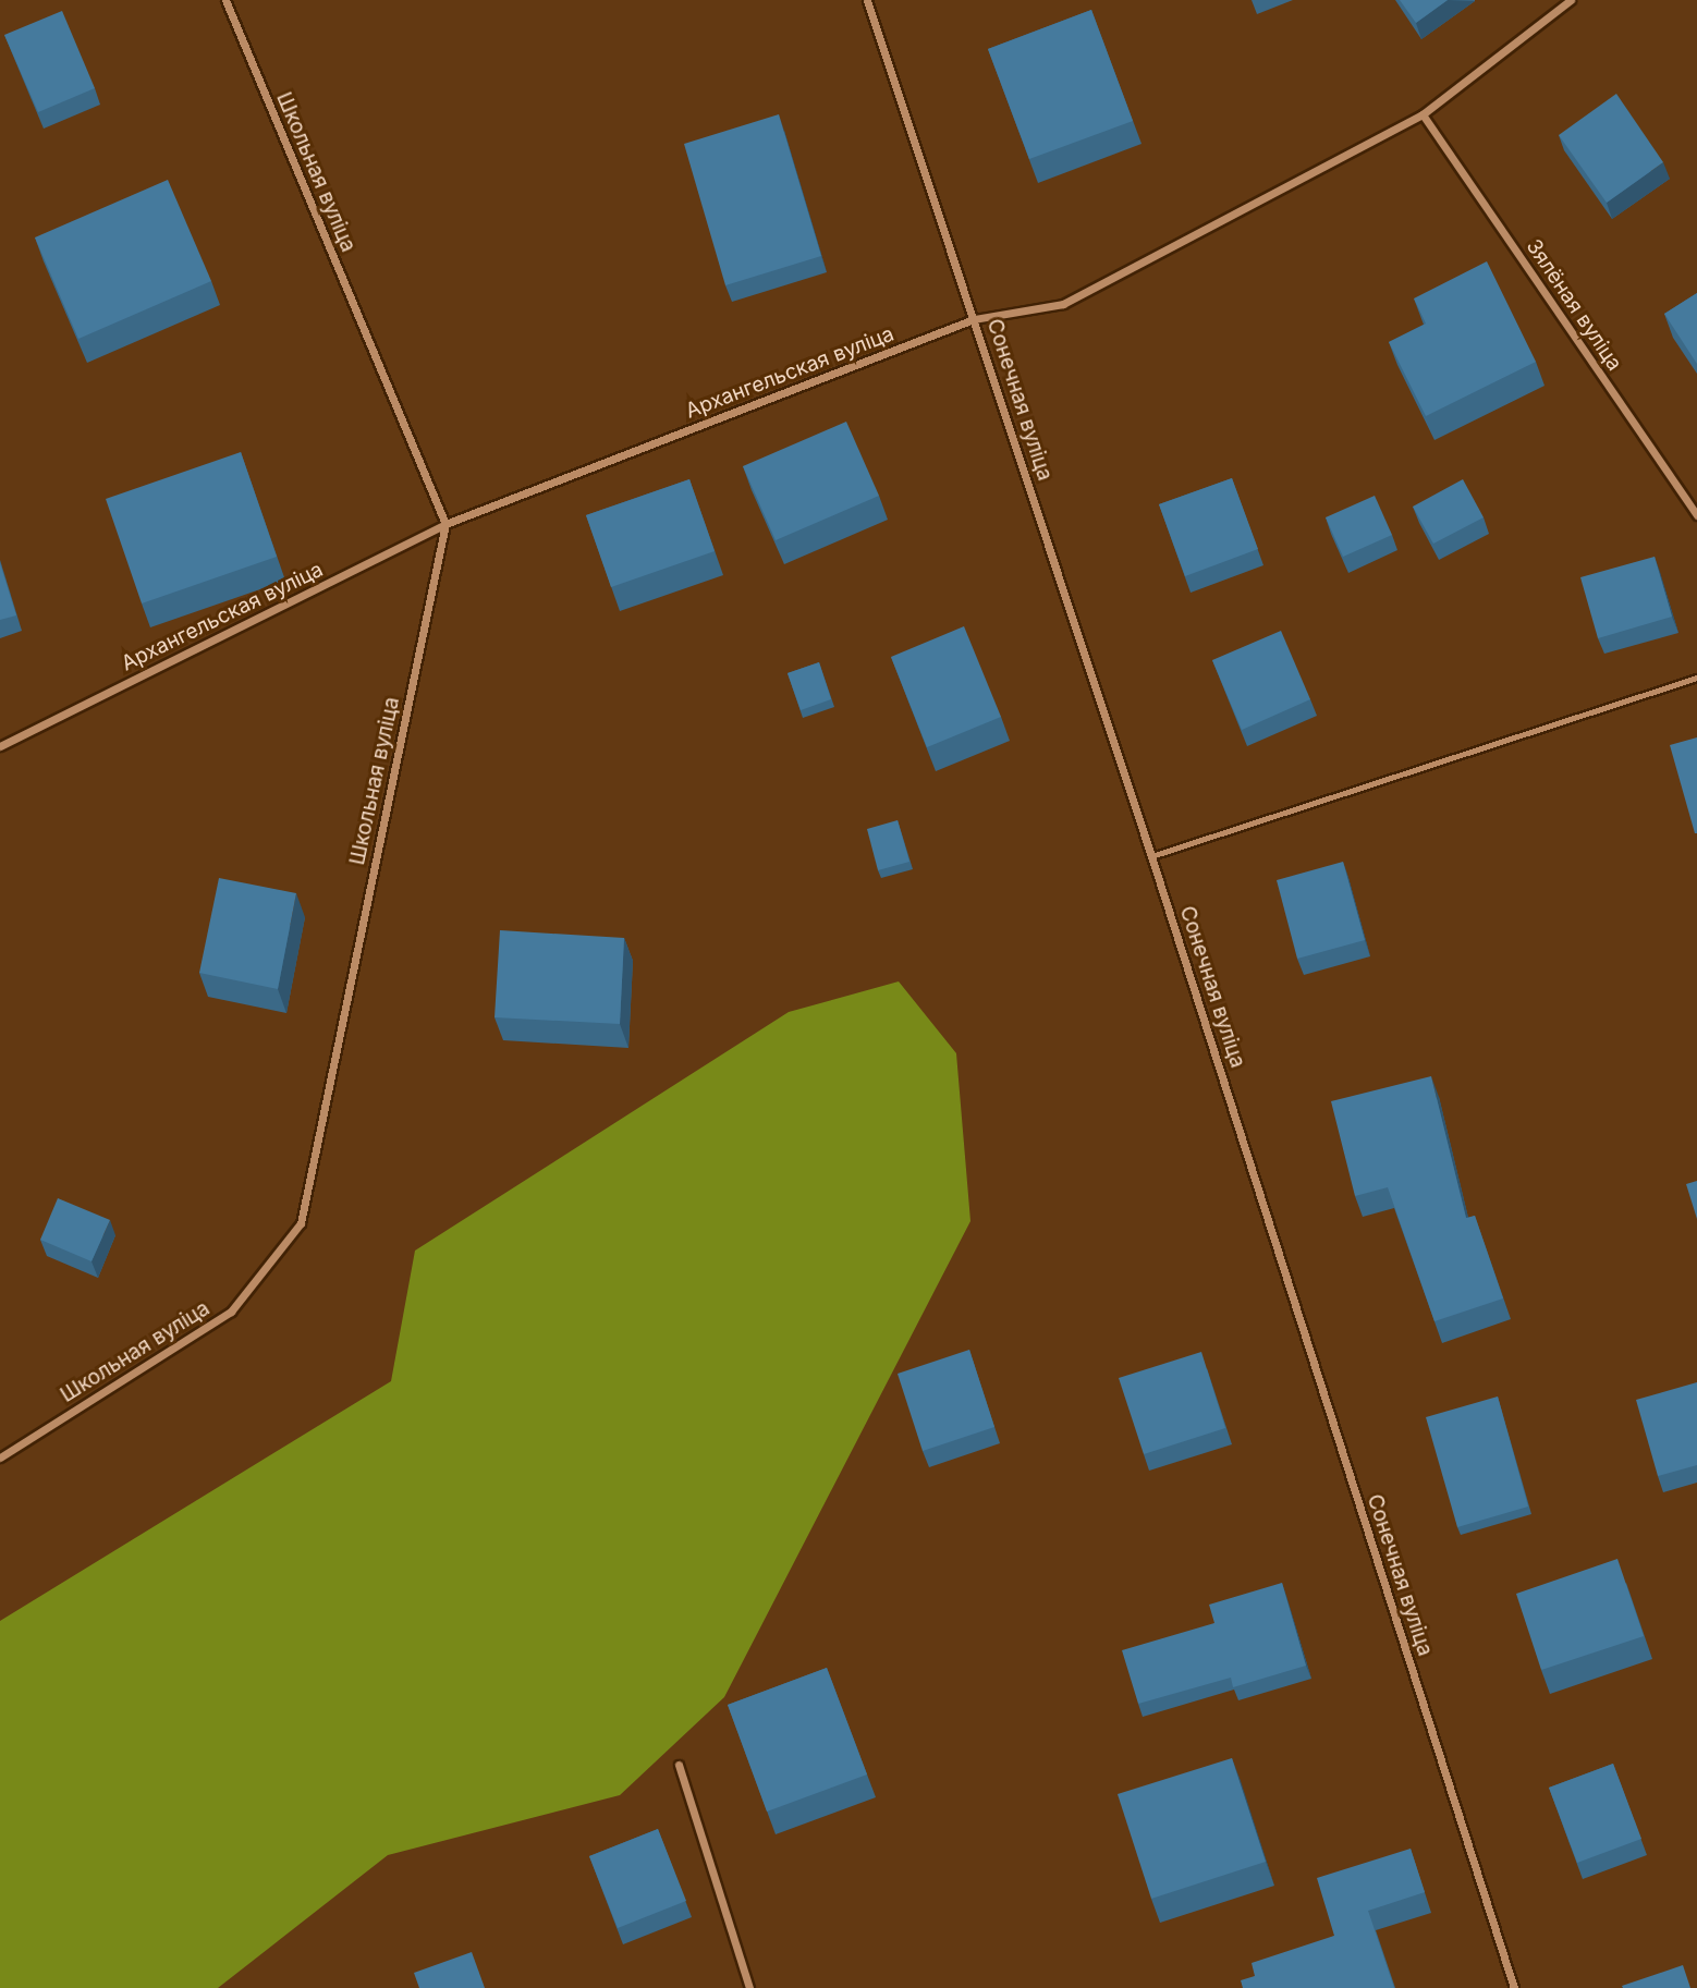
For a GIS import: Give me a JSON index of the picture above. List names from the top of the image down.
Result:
{
  "streets": {
    "street": [
      "Школьная вуліца",
      "Зялёная вуліца",
      "Архангельская вуліца",
      "Сонечная вуліца"
    ]
  },
  "crossings": [
    ["Школьная вуліца", "Архангельская вуліца"],
    ["Зялёная вуліца", "Архангельская вуліца"],
    ["Архангельская вуліца", "Сонечная вуліца"]
  ]
}
